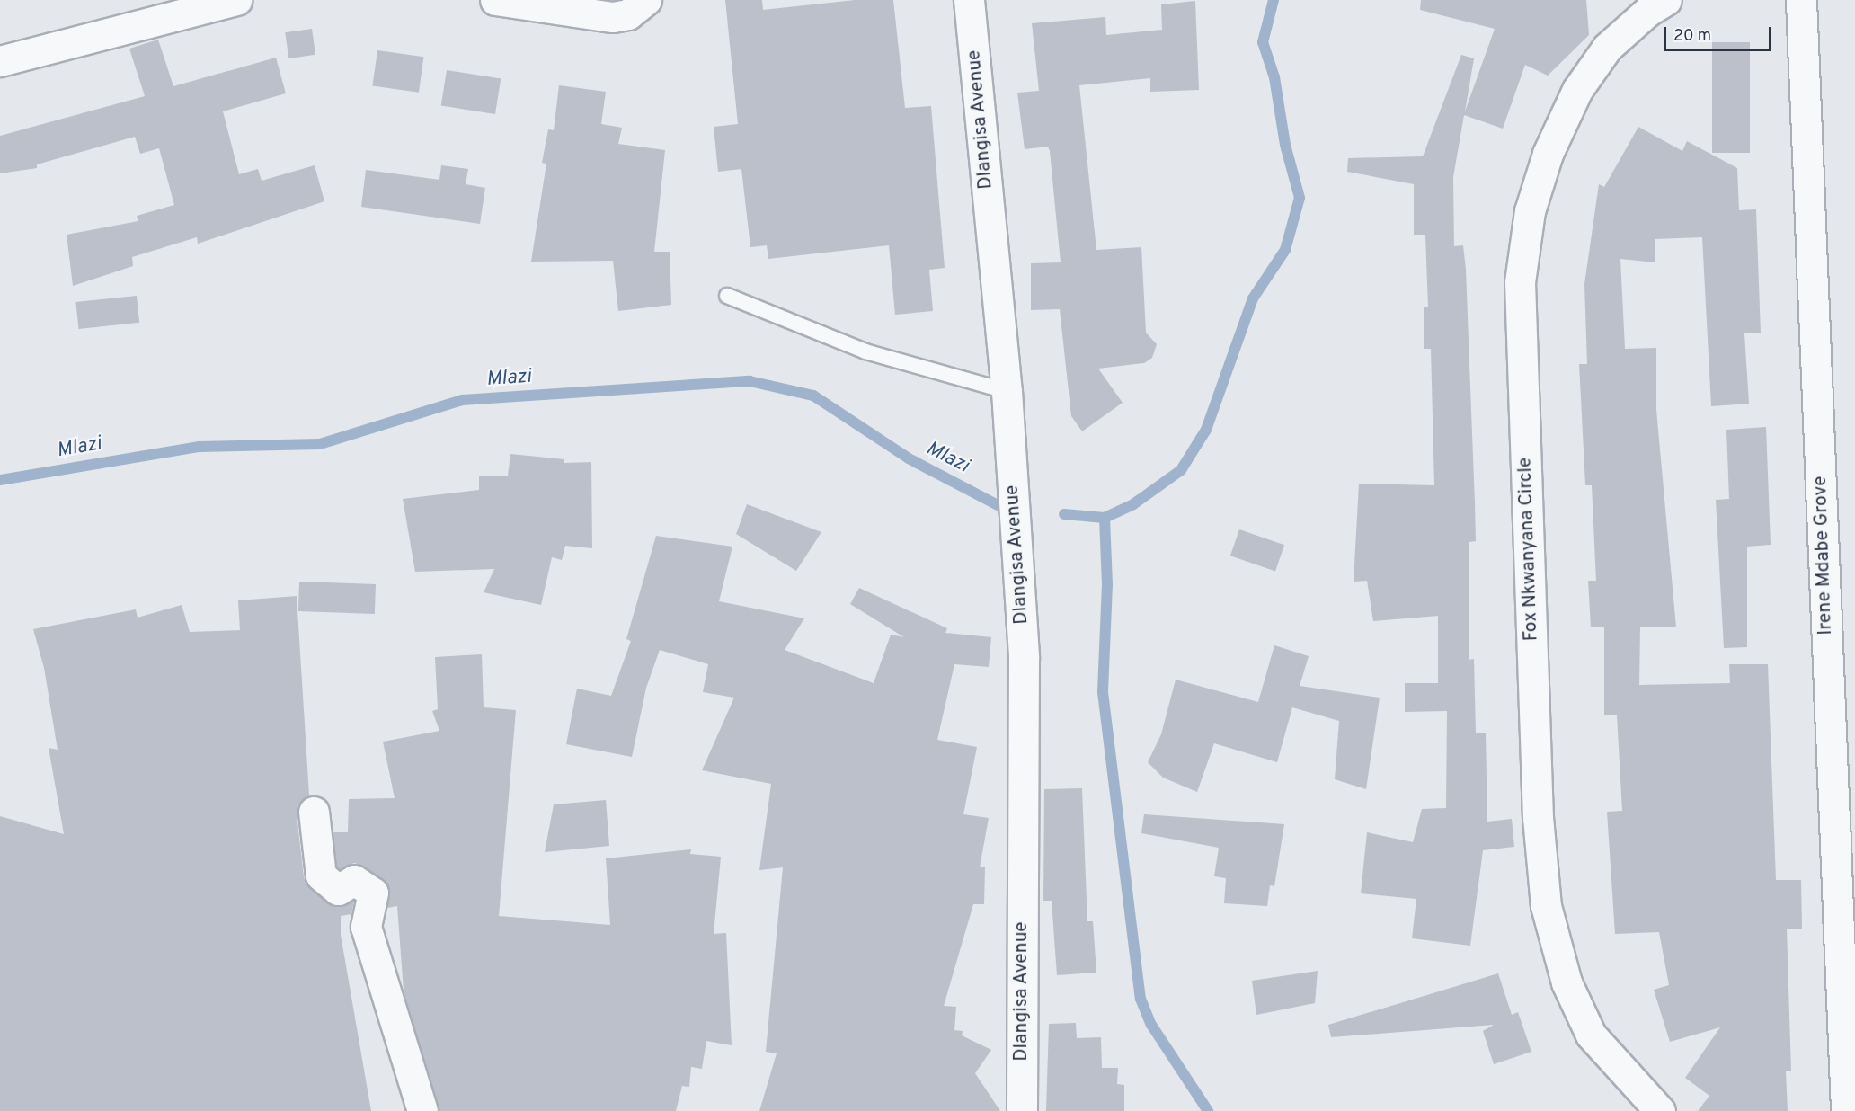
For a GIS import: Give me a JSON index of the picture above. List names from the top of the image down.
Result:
{
  "streets": {
    "street": ["Dlangisa Avenue", "Fox Nkwanyana Circle", "Irene Mdabe Grove"]
  },
  "water": ["Mlazi"],
  "scale_bar": "20 m"
}
